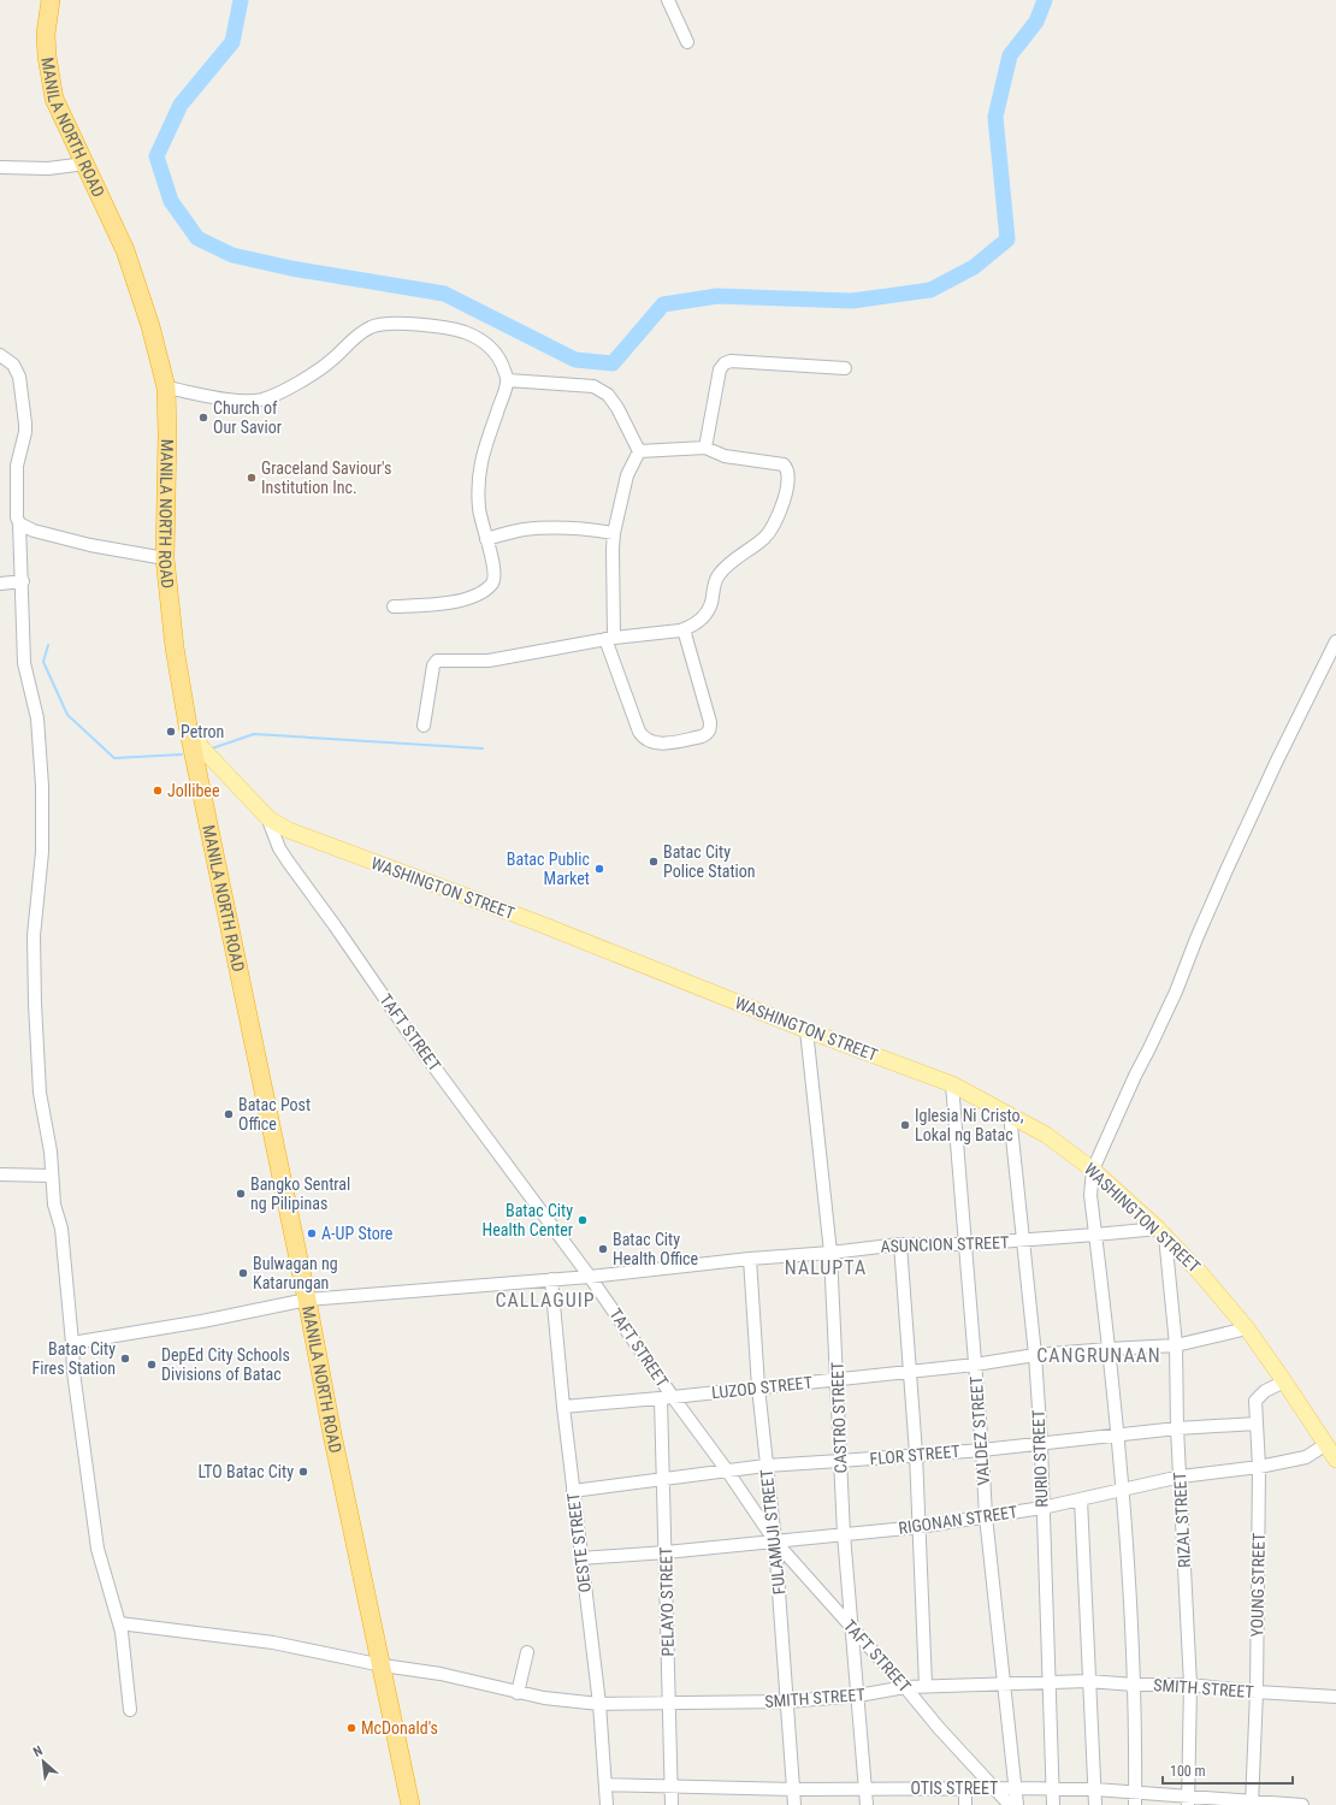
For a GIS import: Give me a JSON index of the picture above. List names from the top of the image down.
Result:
{
  "streets": {
    "highway": ["MANILA NORTH ROAD"],
    "main road": ["WASHINGTON STREET"],
    "street": [
      "TAFT STREET",
      "ASUNCION STREET",
      "LUZOD STREET",
      "CASTRO STREET",
      "VALDEZ STREET",
      "FLOR STREET",
      "RURIO STREET",
      "RIGONAN STREET",
      "RIZAL STREET",
      "FULAMUJI STREET",
      "OESTE STREET",
      "YOUNG STREET",
      "PELAYO STREET",
      "SMITH STREET",
      "OTIS STREET"
    ]
  },
  "crossings": [
    ["MANILA NORTH ROAD", "WASHINGTON STREET"],
    ["MANILA NORTH ROAD", "ASUNCION STREET"],
    ["MANILA NORTH ROAD", "SMITH STREET"],
    ["WASHINGTON STREET", "TAFT STREET"],
    ["WASHINGTON STREET", "ASUNCION STREET"],
    ["WASHINGTON STREET", "LUZOD STREET"],
    ["WASHINGTON STREET", "CASTRO STREET"],
    ["WASHINGTON STREET", "VALDEZ STREET"],
    ["WASHINGTON STREET", "RURIO STREET"],
    ["WASHINGTON STREET", "RIGONAN STREET"],
    ["WASHINGTON STREET", "RIZAL STREET"],
    ["WASHINGTON STREET", "YOUNG STREET"],
    ["TAFT STREET", "ASUNCION STREET"],
    ["TAFT STREET", "LUZOD STREET"],
    ["TAFT STREET", "CASTRO STREET"],
    ["TAFT STREET", "FLOR STREET"],
    ["TAFT STREET", "RIGONAN STREET"],
    ["TAFT STREET", "FULAMUJI STREET"],
    ["TAFT STREET", "PELAYO STREET"],
    ["TAFT STREET", "SMITH STREET"],
    ["TAFT STREET", "OTIS STREET"],
    ["ASUNCION STREET", "CASTRO STREET"],
    ["ASUNCION STREET", "VALDEZ STREET"],
    ["ASUNCION STREET", "RURIO STREET"],
    ["ASUNCION STREET", "RIZAL STREET"],
    ["ASUNCION STREET", "FULAMUJI STREET"],
    ["ASUNCION STREET", "OESTE STREET"],
    ["LUZOD STREET", "CASTRO STREET"],
    ["LUZOD STREET", "VALDEZ STREET"],
    ["LUZOD STREET", "RURIO STREET"],
    ["LUZOD STREET", "RIZAL STREET"],
    ["LUZOD STREET", "FULAMUJI STREET"],
    ["LUZOD STREET", "OESTE STREET"],
    ["LUZOD STREET", "PELAYO STREET"],
    ["CASTRO STREET", "FLOR STREET"],
    ["CASTRO STREET", "RIGONAN STREET"],
    ["CASTRO STREET", "SMITH STREET"],
    ["CASTRO STREET", "OTIS STREET"],
    ["VALDEZ STREET", "FLOR STREET"],
    ["VALDEZ STREET", "RIGONAN STREET"],
    ["VALDEZ STREET", "SMITH STREET"],
    ["VALDEZ STREET", "OTIS STREET"],
    ["FLOR STREET", "RURIO STREET"],
    ["FLOR STREET", "RIZAL STREET"],
    ["FLOR STREET", "FULAMUJI STREET"],
    ["FLOR STREET", "OESTE STREET"],
    ["FLOR STREET", "YOUNG STREET"],
    ["FLOR STREET", "PELAYO STREET"],
    ["RURIO STREET", "RIGONAN STREET"],
    ["RURIO STREET", "SMITH STREET"],
    ["RURIO STREET", "OTIS STREET"],
    ["RIGONAN STREET", "RIZAL STREET"],
    ["RIGONAN STREET", "FULAMUJI STREET"],
    ["RIGONAN STREET", "OESTE STREET"],
    ["RIGONAN STREET", "YOUNG STREET"],
    ["RIGONAN STREET", "PELAYO STREET"],
    ["RIZAL STREET", "SMITH STREET"],
    ["RIZAL STREET", "OTIS STREET"],
    ["FULAMUJI STREET", "SMITH STREET"],
    ["FULAMUJI STREET", "OTIS STREET"],
    ["OESTE STREET", "SMITH STREET"],
    ["OESTE STREET", "OTIS STREET"],
    ["YOUNG STREET", "SMITH STREET"],
    ["YOUNG STREET", "OTIS STREET"],
    ["PELAYO STREET", "SMITH STREET"],
    ["PELAYO STREET", "OTIS STREET"]
  ],
  "districts": ["NALUPTA", "CALLAGUIP", "CANGRUNAAN"],
  "places": [
    "Church of Our Savior",
    "Graceland Saviour's Institution Inc.",
    "Petron",
    "Jollibee",
    "Batac City Police Station",
    "Batac Public Market",
    "Batac Post Office",
    "Iglesia Ni Cristo, Lokal ng Batac",
    "Bangko Sentral ng Pilipinas",
    "Batac City Health Center",
    "A-UP Store",
    "Batac City Health Office",
    "Bulwagan ng Katarungan",
    "Batac City Fires Station",
    "DepEd City Schools Divisions of Batac",
    "LTO Batac City",
    "McDonald's"
  ],
  "scale_bar": "100 m",
  "north": "top left"
}
